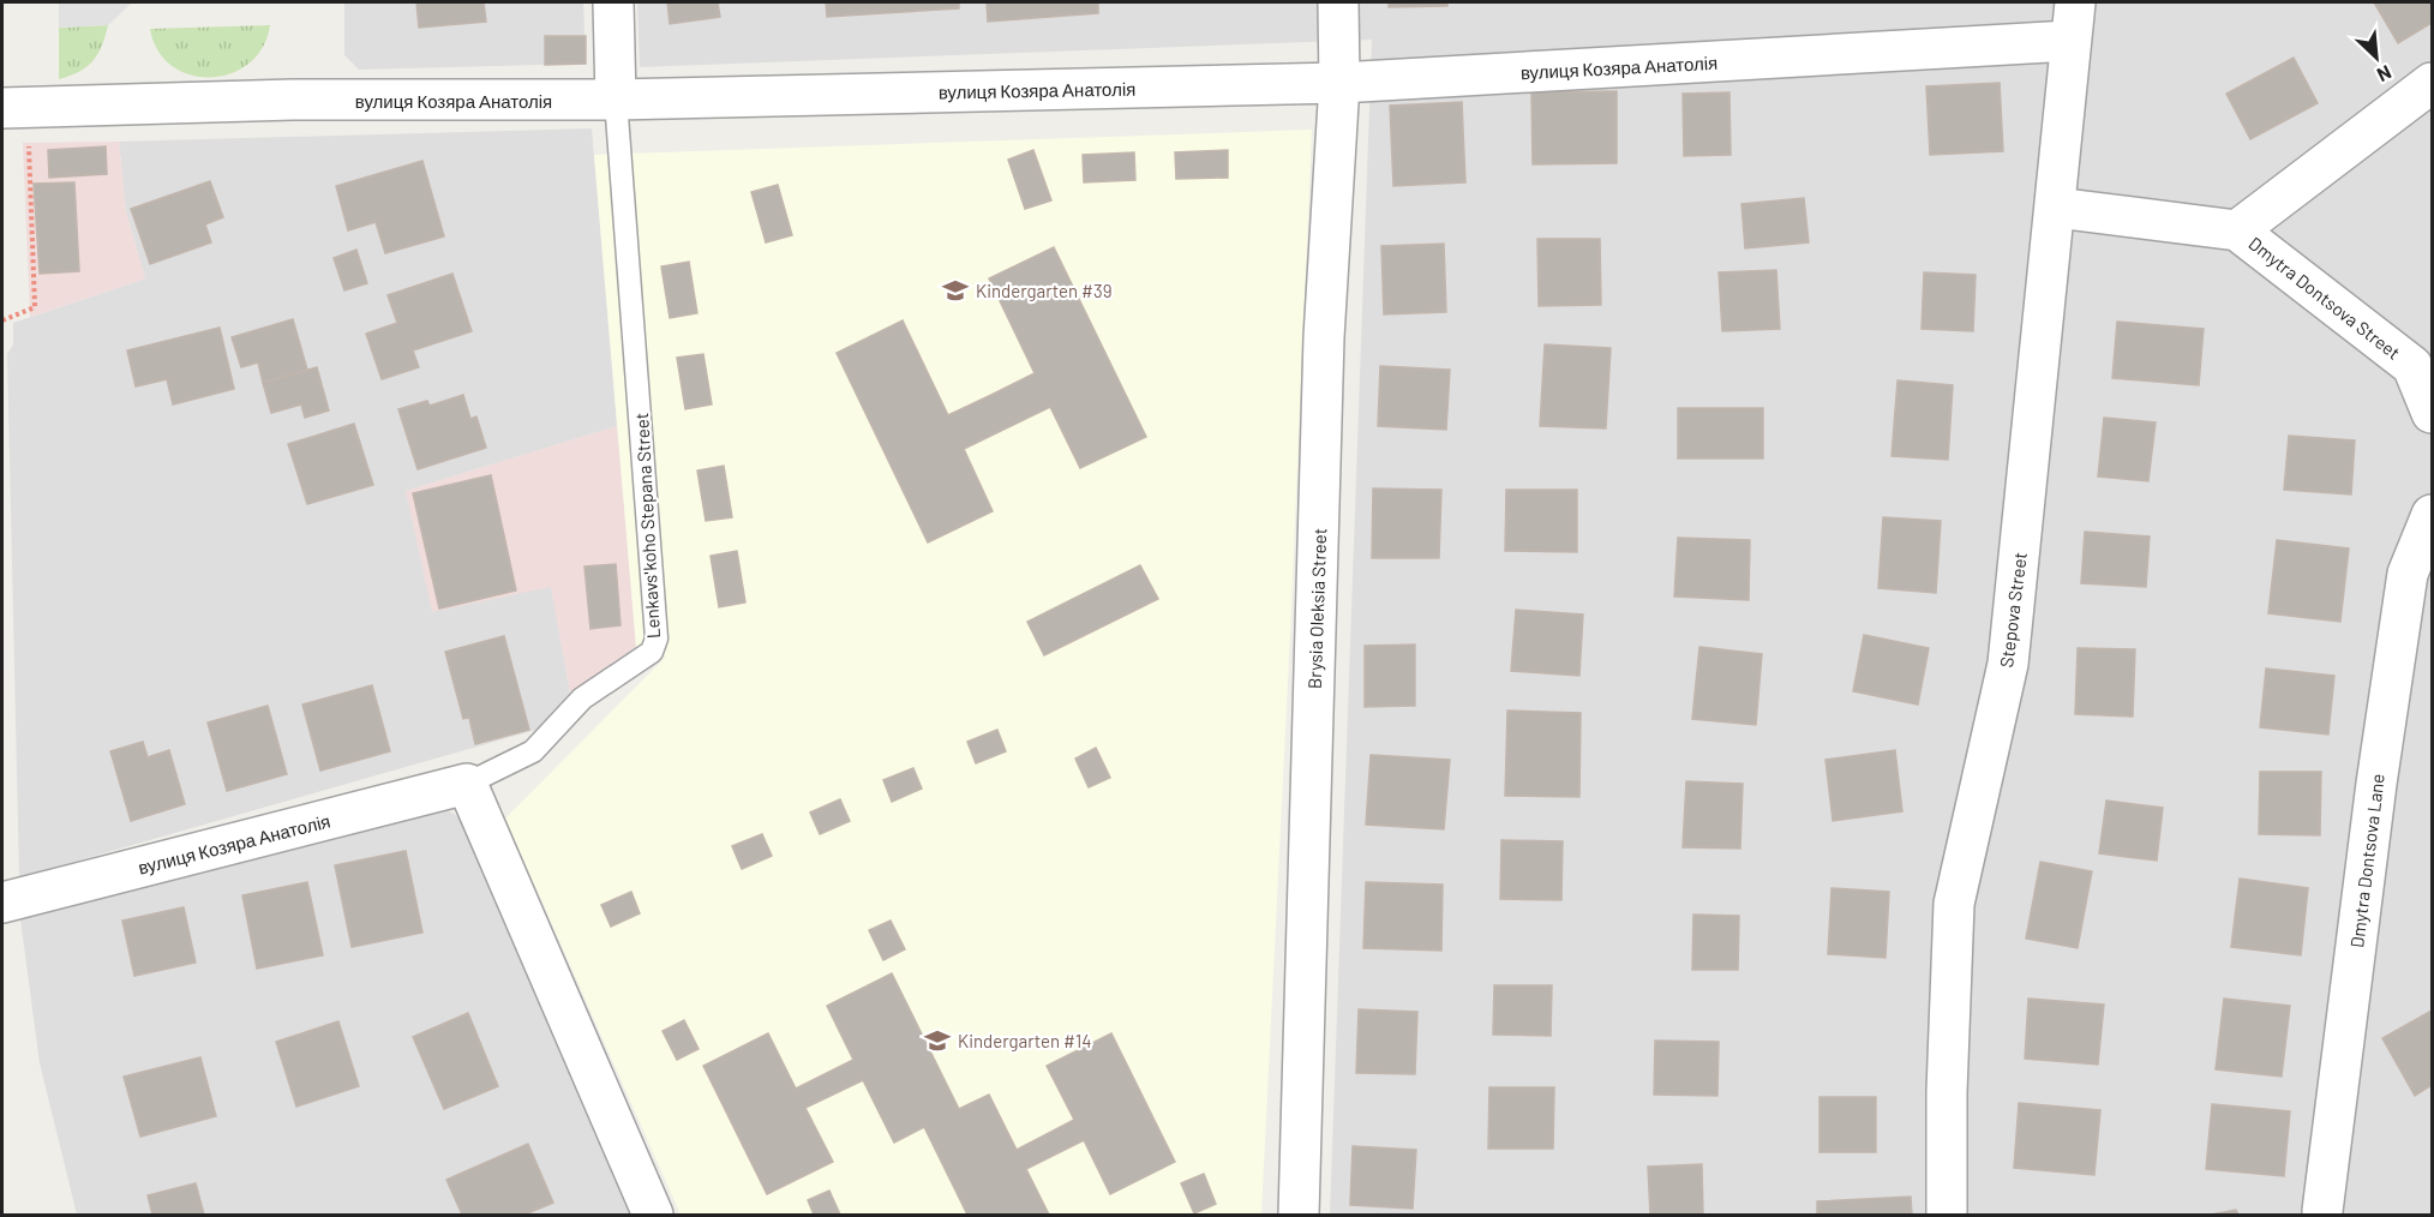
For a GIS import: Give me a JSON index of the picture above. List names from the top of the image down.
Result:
{
  "streets": {
    "street": [
      "вулиця Козяра Анатолія",
      "Dmytra Dontsova Street",
      "Lenkavsʹkoho Stepana Street",
      "Brysia Oleksia Street",
      "Stepova Street",
      "Dmytra Dontsova Lane"
    ]
  },
  "crossings": [
    ["вулиця Козяра Анатолія", "Lenkavsʹkoho Stepana Street"],
    ["вулиця Козяра Анатолія", "Brysia Oleksia Street"],
    ["вулиця Козяра Анатолія", "Stepova Street"],
    ["Dmytra Dontsova Street", "Stepova Street"]
  ],
  "places": {
    "school or university": ["Kindergarten #39", "Kindergarten #14"]
  },
  "north": "bottom right"
}
